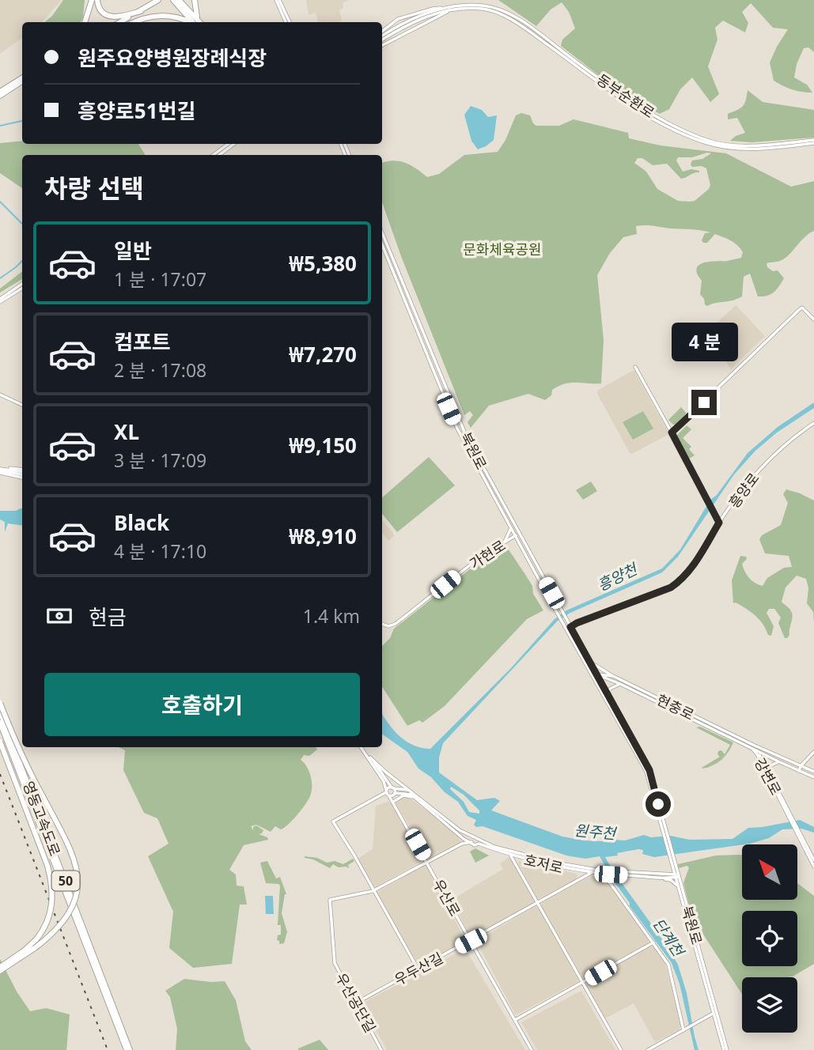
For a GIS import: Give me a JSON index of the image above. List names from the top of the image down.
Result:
{
  "streets": {
    "highway": ["영동고속도로", "50"],
    "street": [
      "동부순환로",
      "북원로",
      "흥양로",
      "가현로",
      "현충로",
      "강변로",
      "호저로",
      "우산로",
      "우두산길",
      "우산공단길"
    ]
  },
  "crossings": [
    ["북원로", "흥양로"],
    ["북원로", "가현로"],
    ["현충로", "강변로"],
    ["호저로", "우산로"],
    ["호저로", "우두산길"],
    ["호저로", "우산공단길"],
    ["우산로", "우두산길"],
    ["우산로", "우산공단길"],
    ["우두산길", "우산공단길"]
  ],
  "water": ["흥양천", "원주천", "단계천"],
  "parks": ["문화체육공원"],
  "north": "top left",
  "page": {
    "banner": ["원주요양병원장례식장", "흥양로51번길"],
    "heading": "차량 선택",
    "list": [
      {
        "name": "일반",
        "note": "1 분 · 17:07",
        "value": "₩5,380"
      },
      {
        "name": "컴포트",
        "note": "2 분 · 17:08",
        "value": "₩7,270"
      },
      {
        "name": "XL",
        "note": "3 분 · 17:09",
        "value": "₩9,150"
      },
      {
        "name": "Black",
        "note": "4 분 · 17:10",
        "value": "₩8,910"
      }
    ],
    "bubble": "4 분",
    "pay": ["현금", "1.4 km"],
    "buttons": "호출하기"
  }
}
